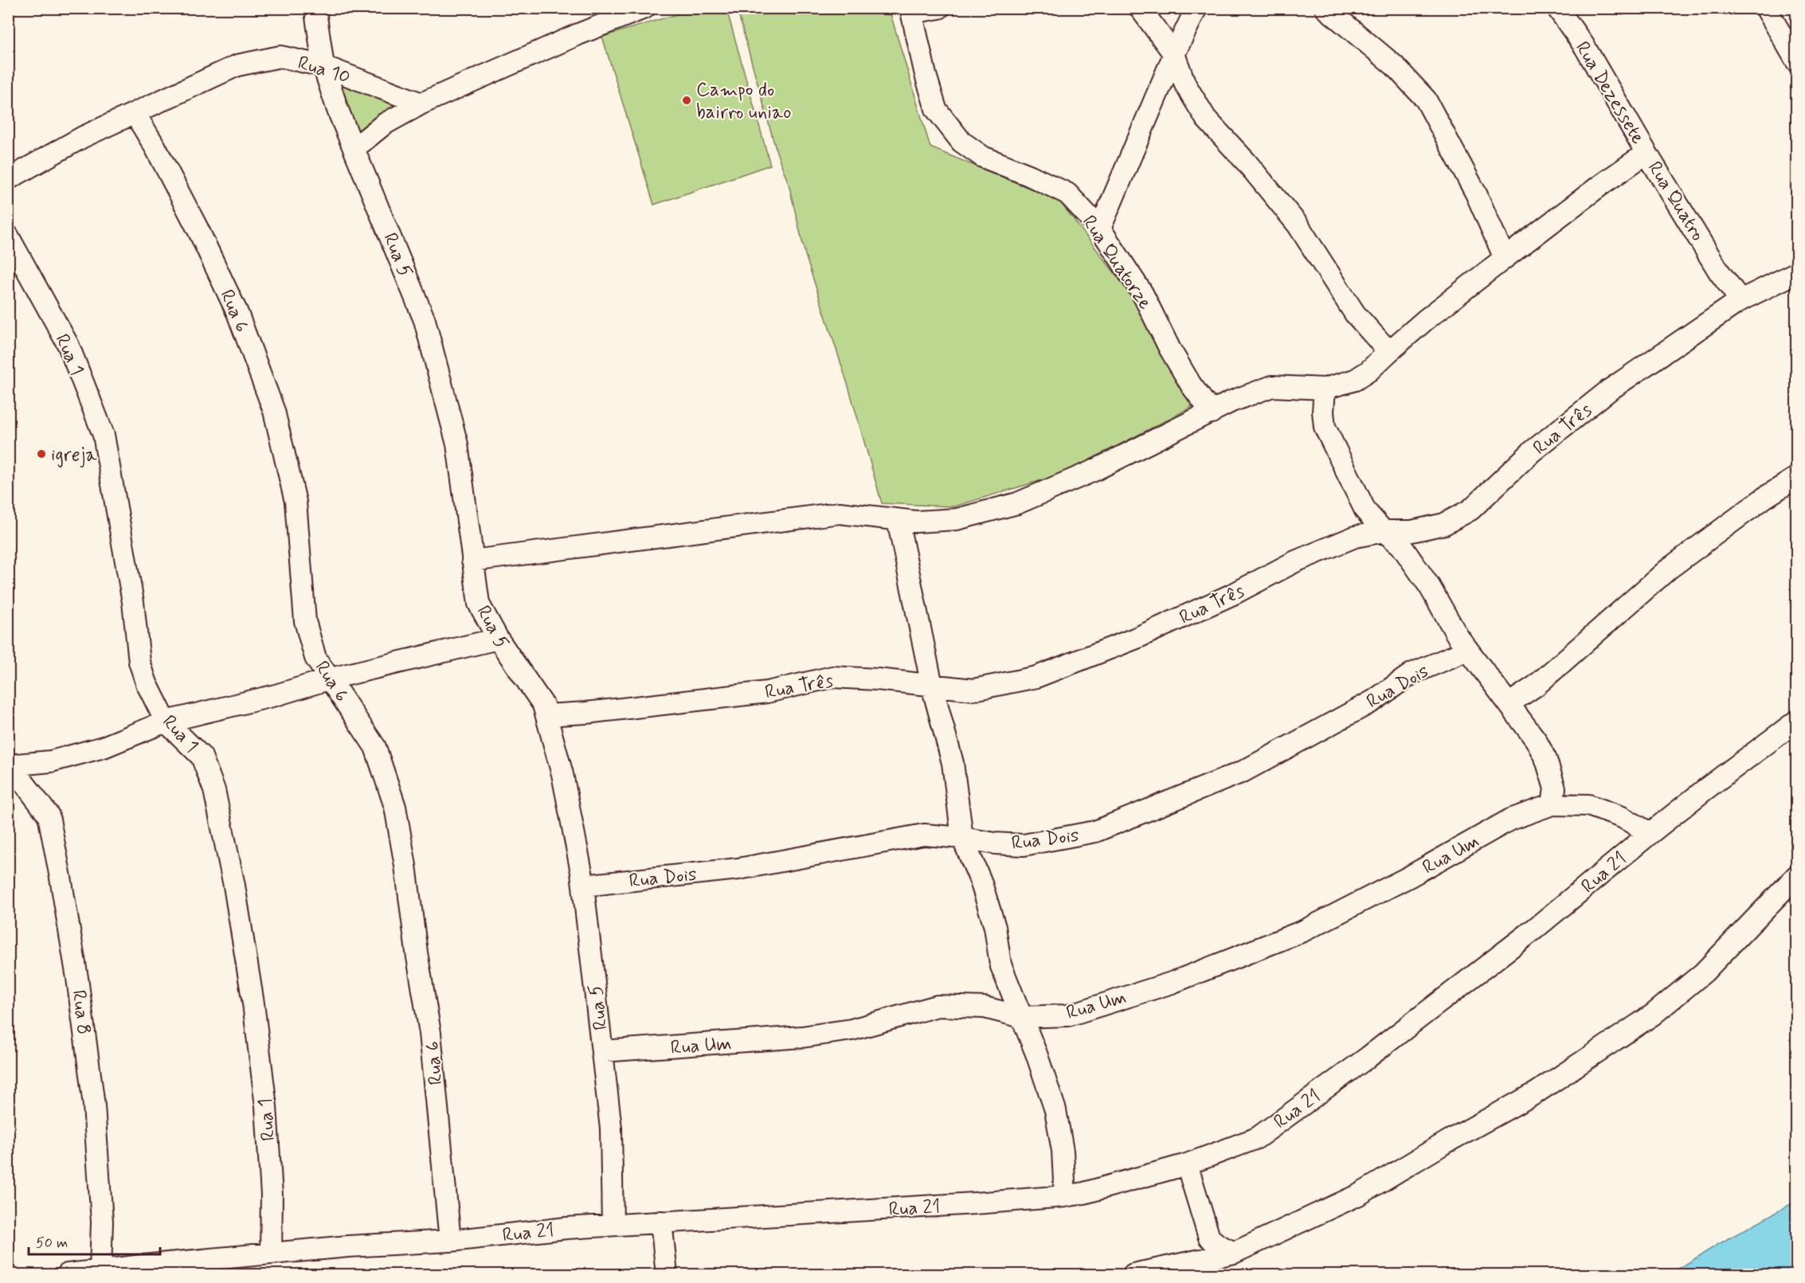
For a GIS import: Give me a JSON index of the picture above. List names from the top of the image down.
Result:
{
  "streets": {
    "street": [
      "Rua 10",
      "Rua Dezessete",
      "Rua Quatro",
      "Rua 5",
      "Rua Quatorze",
      "Rua 6",
      "Rua 1",
      "Rua Três",
      "Rua Dois",
      "Rua Um",
      "Rua 21",
      "Rua 8"
    ]
  },
  "crossings": [
    ["Rua 10", "Rua 5"],
    ["Rua 10", "Rua 6"],
    ["Rua Dezessete", "Rua Quatro"],
    ["Rua Quatro", "Rua 5"],
    ["Rua Quatro", "Rua Quatorze"],
    ["Rua Quatro", "Rua Três"],
    ["Rua 5", "Rua Três"],
    ["Rua 5", "Rua Dois"],
    ["Rua 5", "Rua Um"],
    ["Rua 5", "Rua 21"],
    ["Rua 6", "Rua 21"],
    ["Rua 1", "Rua 21"],
    ["Rua 21", "Rua 8"]
  ],
  "places": ["Campo do bairro uniao", "igreja"],
  "scale_bar": "50 m"
}
